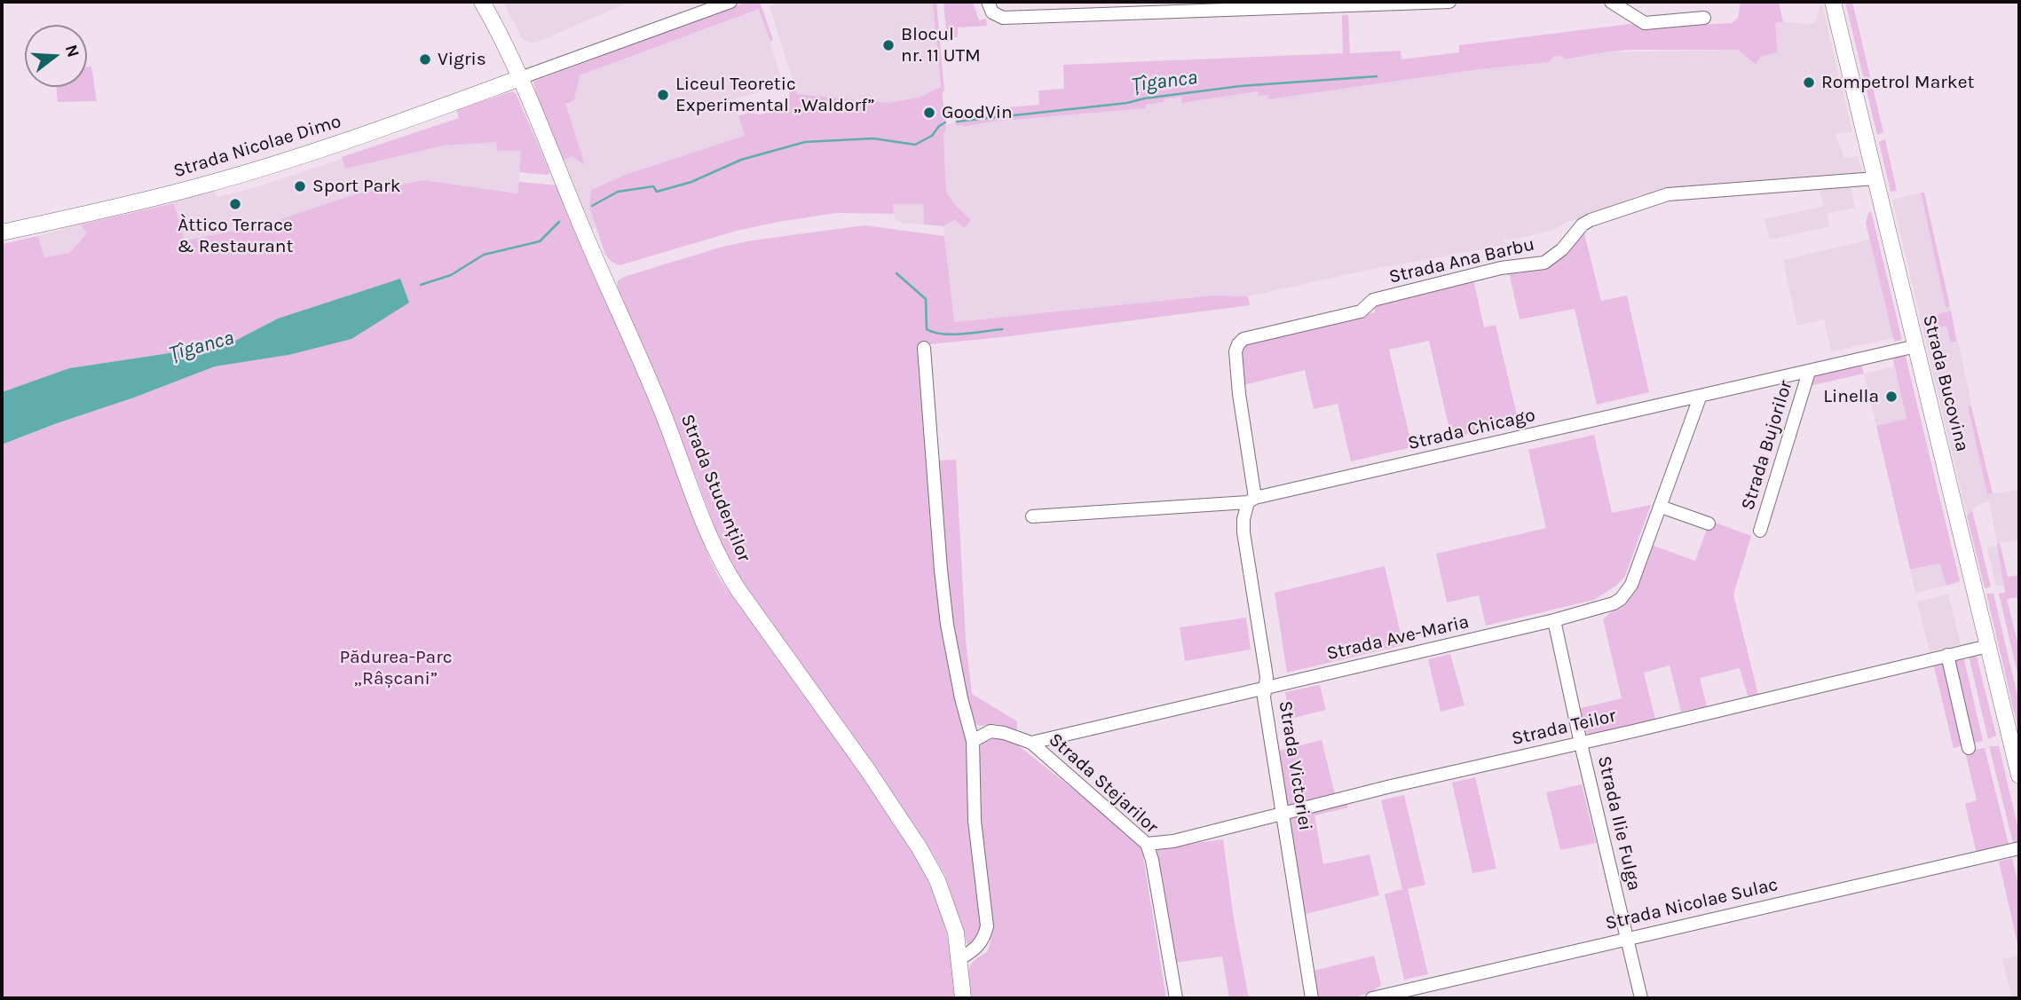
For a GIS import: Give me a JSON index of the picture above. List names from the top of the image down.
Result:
{
  "streets": {
    "main road": ["Strada Nicolae Dimo", "Strada Bucovina", "Strada Studenților"],
    "street": [
      "Strada Ana Barbu",
      "Strada Chicago",
      "Strada Bujorilor",
      "Strada Ave-Maria",
      "Strada Teilor",
      "Strada Victoriei",
      "Strada Stejarilor",
      "Strada Ilie Fulga",
      "Strada Nicolae Sulac"
    ]
  },
  "crossings": [
    ["Strada Nicolae Dimo", "Strada Studenților"],
    ["Strada Ana Barbu", "Strada Bucovina"],
    ["Strada Ana Barbu", "Strada Victoriei"],
    ["Strada Bucovina", "Strada Chicago"],
    ["Strada Bucovina", "Strada Teilor"],
    ["Strada Chicago", "Strada Bujorilor"],
    ["Strada Chicago", "Strada Ave-Maria"],
    ["Strada Chicago", "Strada Victoriei"],
    ["Strada Ave-Maria", "Strada Victoriei"],
    ["Strada Ave-Maria", "Strada Stejarilor"],
    ["Strada Ave-Maria", "Strada Ilie Fulga"],
    ["Strada Teilor", "Strada Victoriei"],
    ["Strada Teilor", "Strada Stejarilor"],
    ["Strada Teilor", "Strada Ilie Fulga"],
    ["Strada Ilie Fulga", "Strada Nicolae Sulac"]
  ],
  "water": ["Țîganca"],
  "parks": ["Pădurea-Parc „Râșcani”"],
  "places": [
    "Blocul nr. 11 UTM",
    "Vigris",
    "Rompetrol Market",
    "Liceul Teoretic Experimental „Waldorf”",
    "GoodVin",
    "Sport Park",
    "Àttico Terrace & Restaurant",
    "Linella"
  ],
  "north": "right"
}
